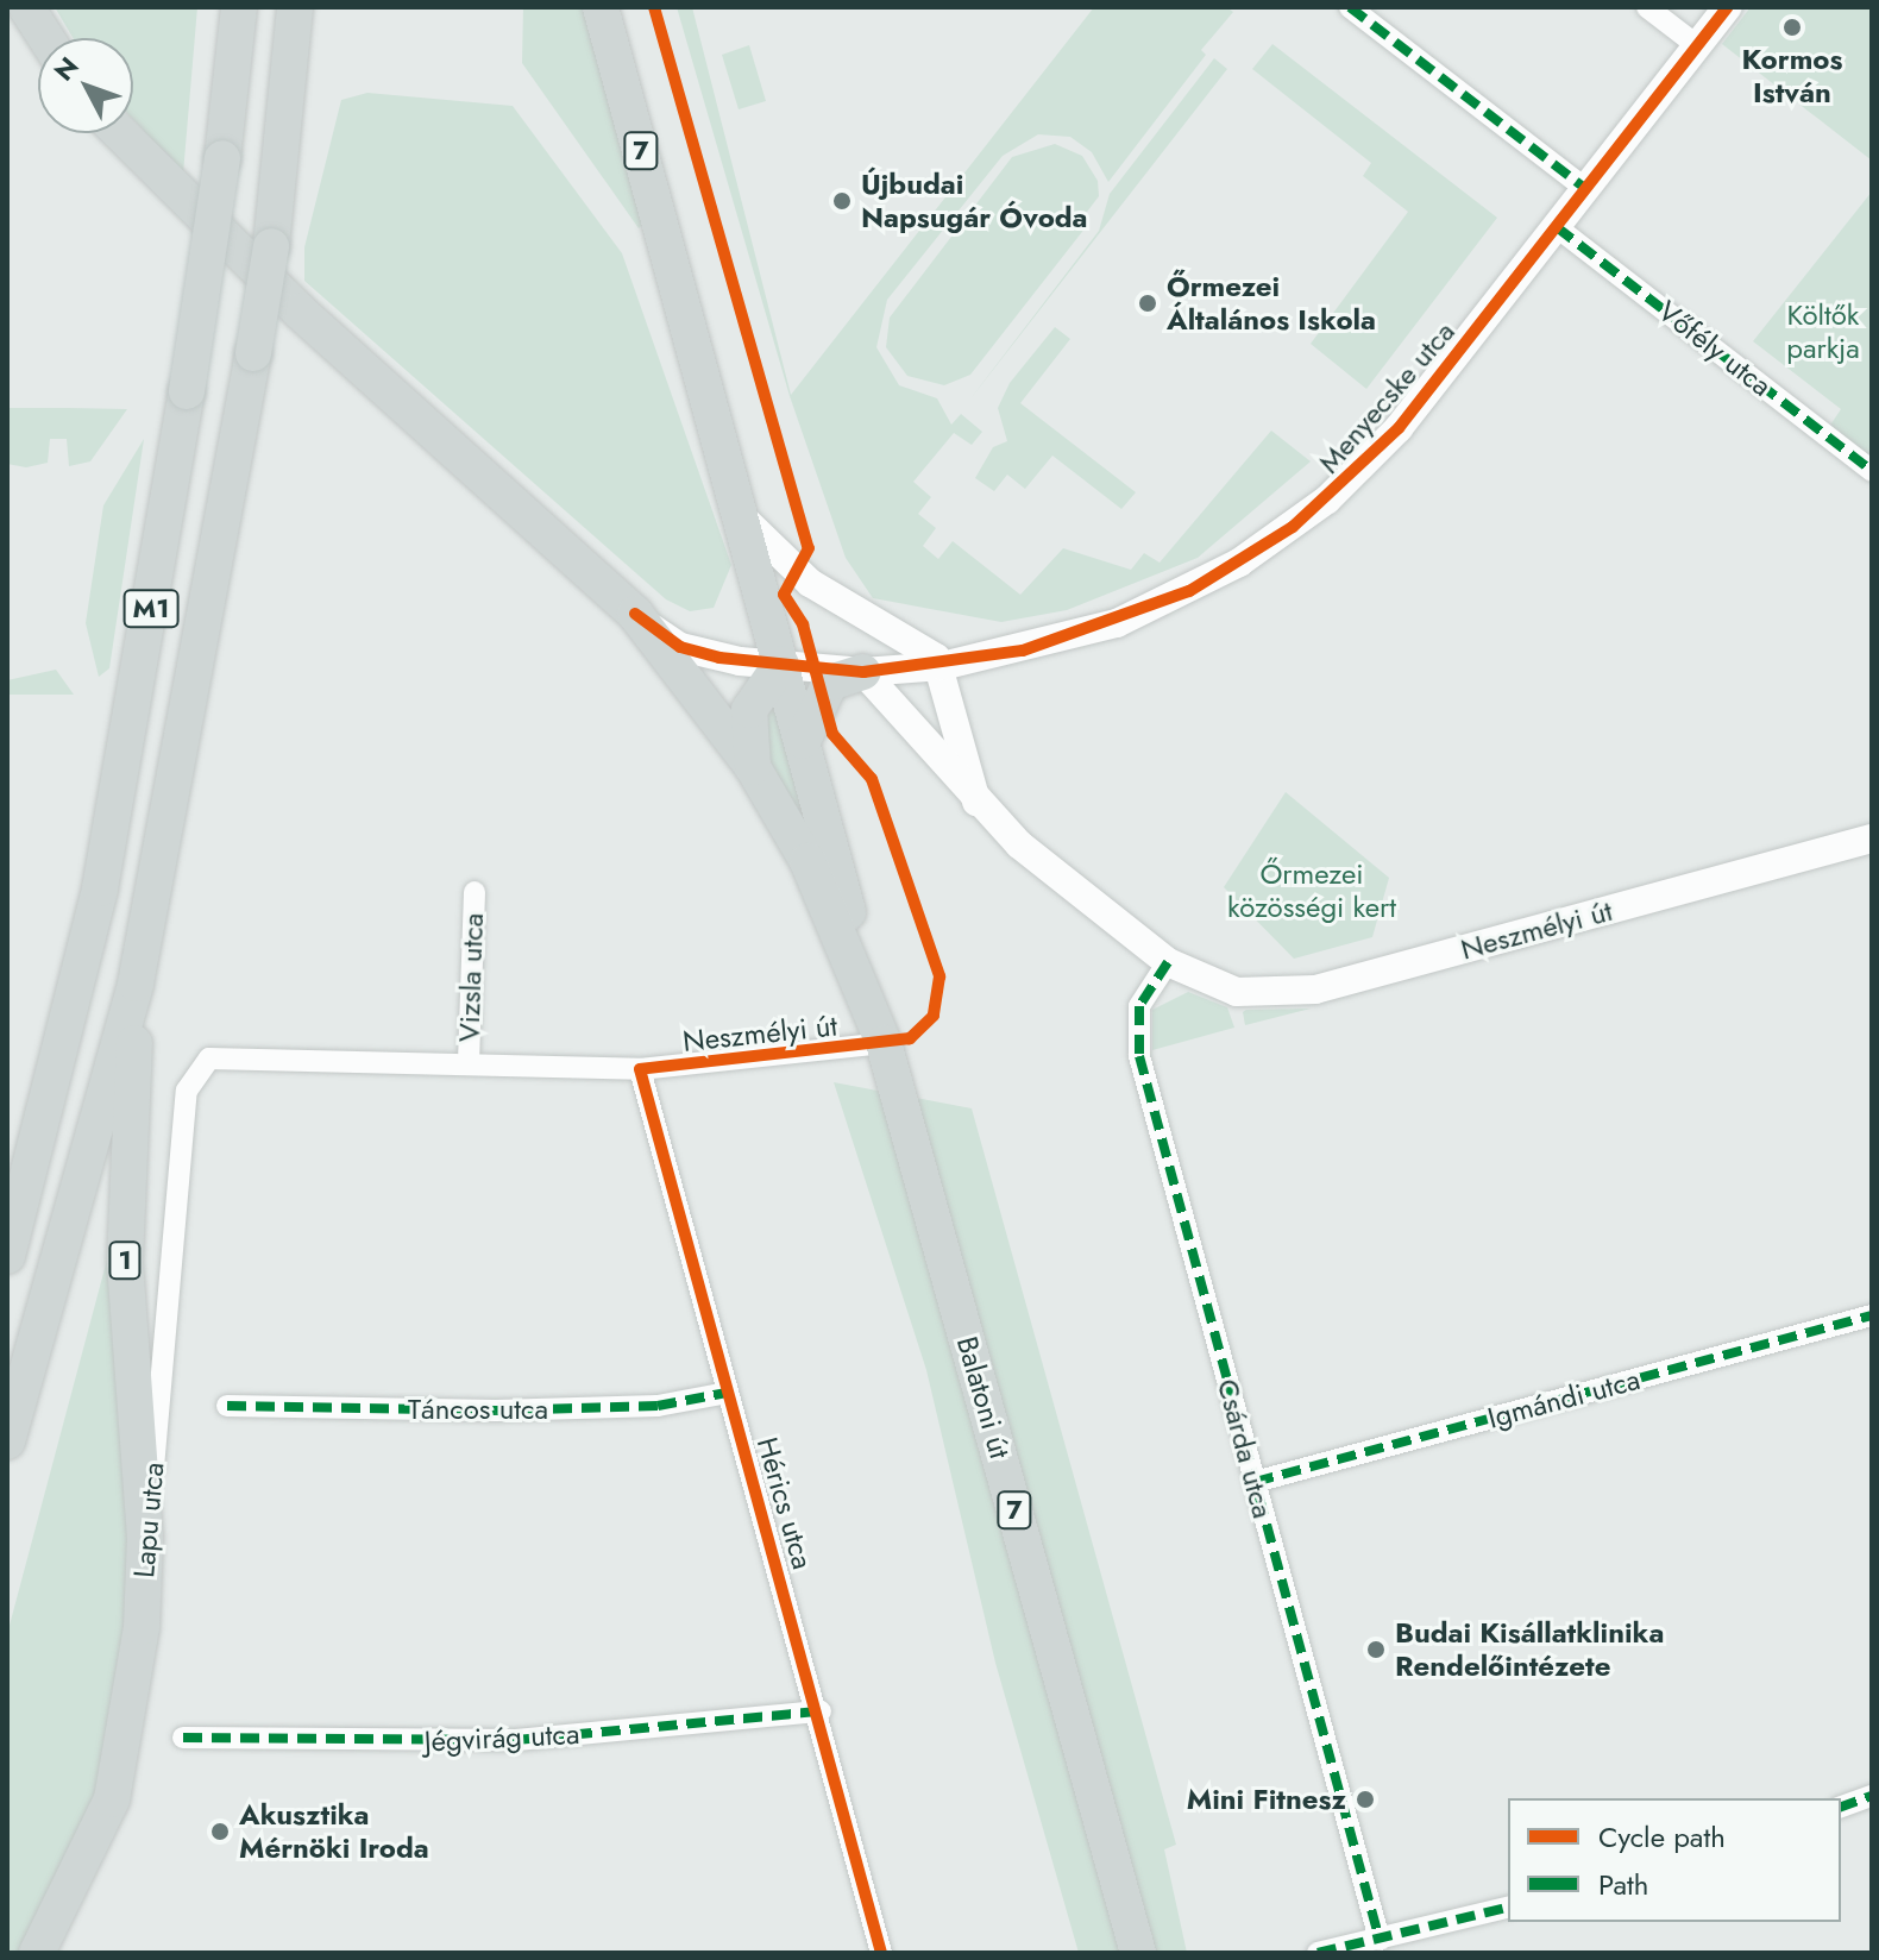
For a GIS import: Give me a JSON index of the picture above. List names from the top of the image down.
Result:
{
  "streets": {
    "main road": [
      "7",
      "M1",
      "1",
      "Balatoni út",
      "Lapu utca"
    ],
    "street": [
      "Vőfély utca",
      "Menyecske utca",
      "Neszmélyi út",
      "Vizsla utca",
      "Igmándi utca",
      "Táncos utca",
      "Csárda utca",
      "Hérics utca",
      "Jégvirág utca"
    ]
  },
  "crossings": [
    ["7", "Menyecske utca"],
    ["7", "Balatoni út"],
    ["Vőfély utca", "Menyecske utca"],
    ["Menyecske utca", "Neszmélyi út"],
    ["M1", "1"],
    ["Neszmélyi út", "Vizsla utca"],
    ["Neszmélyi út", "Balatoni út"],
    ["Neszmélyi út", "Csárda utca"],
    ["Neszmélyi út", "Hérics utca"],
    ["Neszmélyi út", "Lapu utca"],
    ["1", "Lapu utca"],
    ["Igmándi utca", "Csárda utca"],
    ["Táncos utca", "Hérics utca"],
    ["Hérics utca", "Jégvirág utca"]
  ],
  "parks": ["Költők parkja", "Őrmezei közösségi kert"],
  "places": [
    "Kormos István",
    "Újbudai Napsugár Óvoda",
    "Őrmezei Általános Iskola",
    "Budai Kisállatklinika Rendelőintézete",
    "Mini Fitnesz",
    "Akusztika Mérnöki Iroda"
  ],
  "legend": ["Cycle path", "Path"],
  "north": "top left"
}
